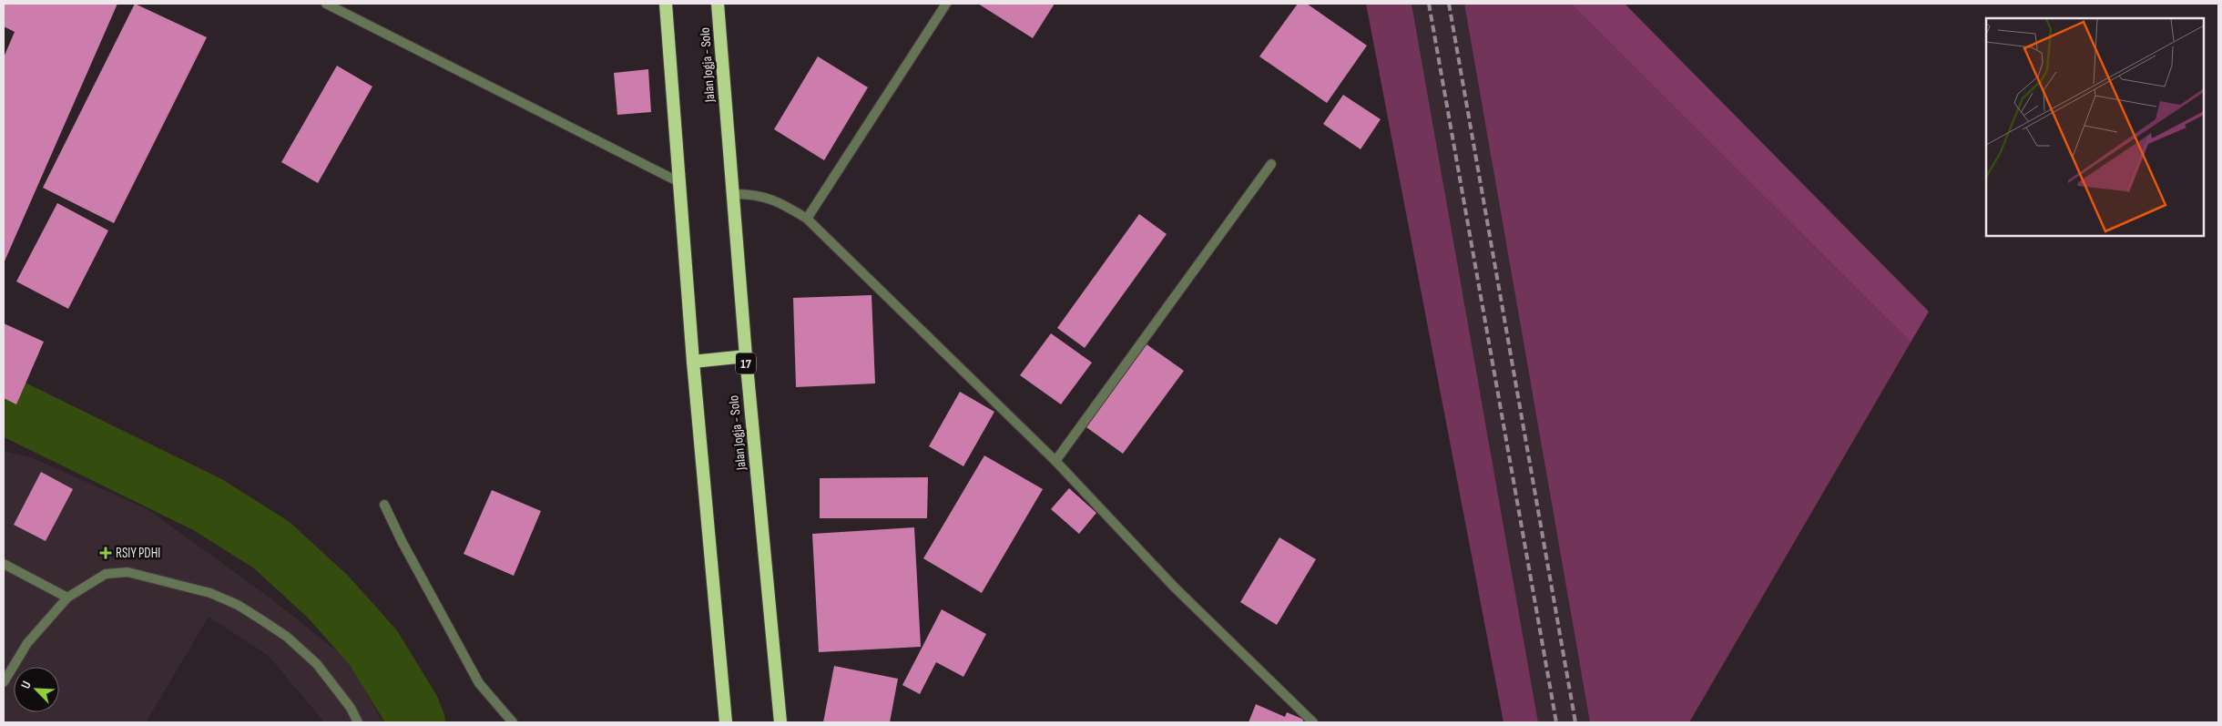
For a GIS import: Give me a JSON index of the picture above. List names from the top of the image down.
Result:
{
  "streets": {
    "highway": ["Jalan Jogja - Solo", "17"]
  },
  "places": {
    "health": ["RSIY PDHI"]
  },
  "north": "top left"
}
